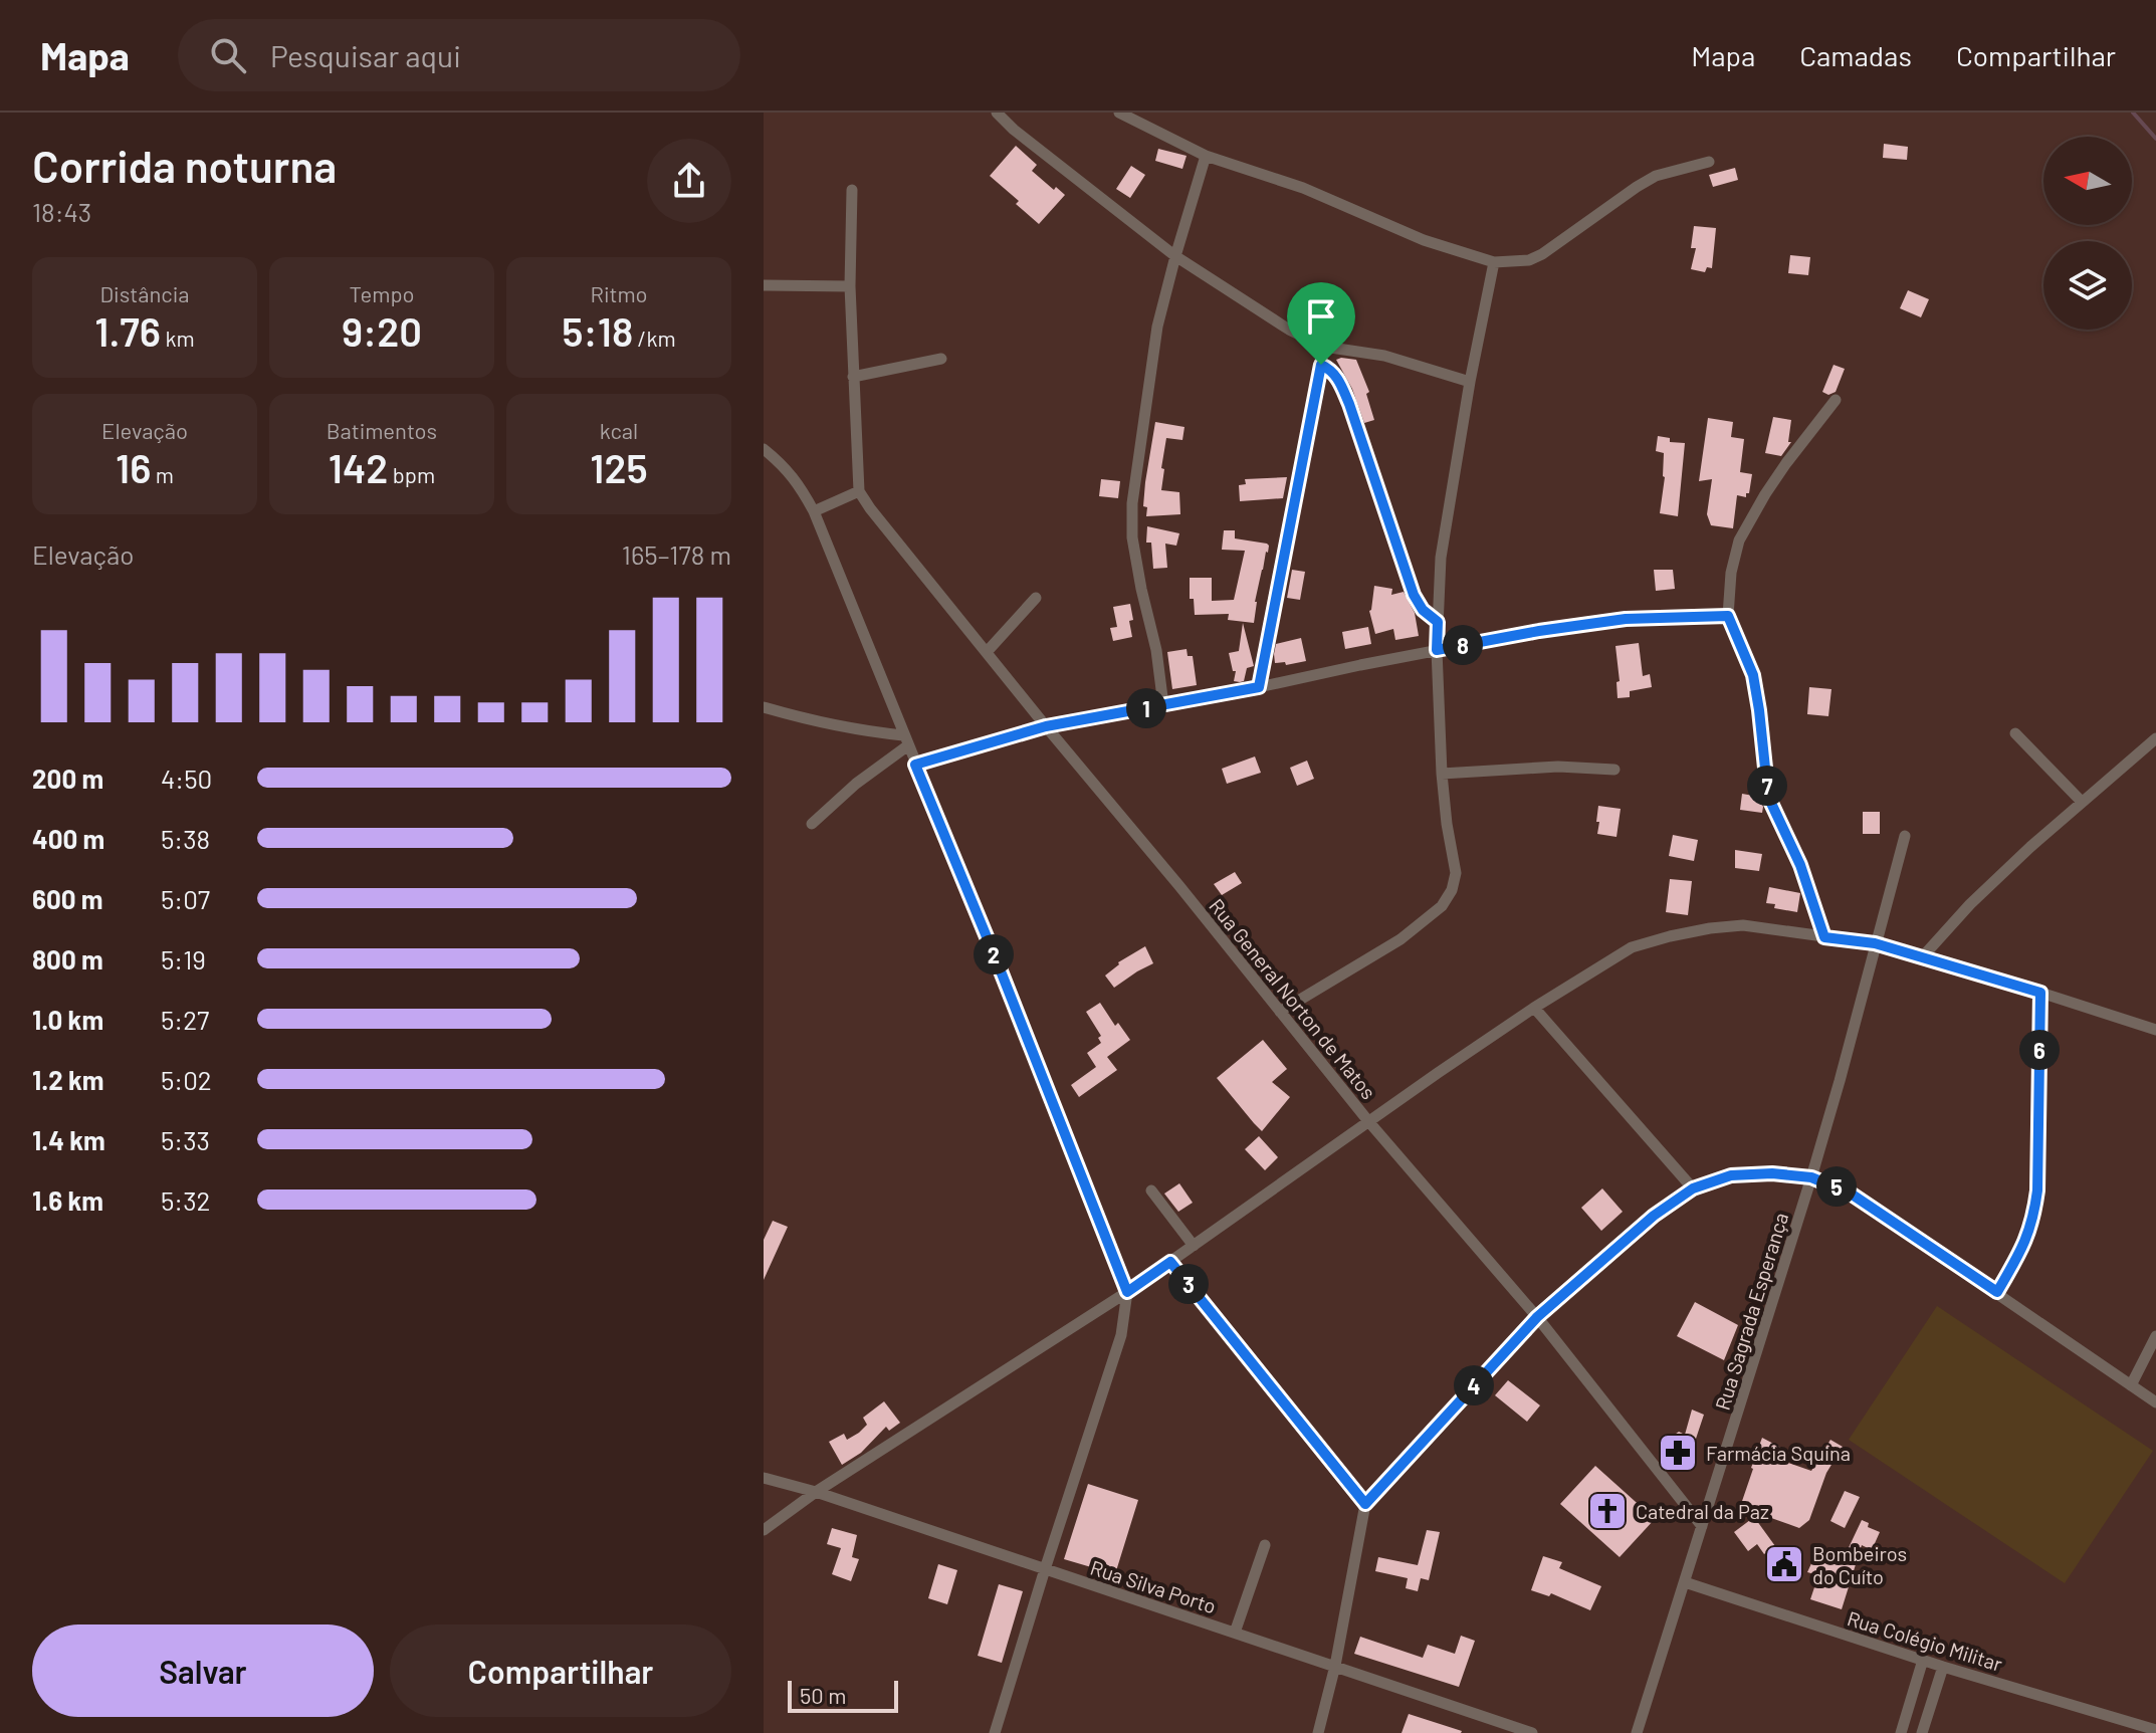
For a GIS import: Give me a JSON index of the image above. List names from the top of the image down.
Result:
{
  "streets": {
    "street": [
      "Rua General Norton de Matos",
      "Rua Sagrada Esperança",
      "Rua Silva Porto",
      "Rua Colégio Militar"
    ]
  },
  "crossings": [
    ["Rua General Norton de Matos", "Rua Sagrada Esperança"],
    ["Rua Sagrada Esperança", "Rua Colégio Militar"]
  ],
  "places": {
    "pharmacy": ["Farmácia Squina"],
    "church": ["Catedral da Paz"],
    "public building": ["Bombeiros do Cuíto"]
  },
  "scale_bar": "50 m",
  "north": "left",
  "page": {
    "header": "Mapa",
    "search": "Pesquisar aqui",
    "nav": ["Mapa", "Camadas", "Compartilhar"],
    "heading": ["Corrida noturna", "18:43"],
    "stats": [
      ["Distância", "1.76 km"],
      ["Tempo", "9:20"],
      ["Ritmo", "5:18 /km"],
      ["Elevação", "16 m"],
      ["Batimentos", "142 bpm"],
      ["kcal", "125"]
    ],
    "chart": ["Elevação", "165–178 m"],
    "pins": [
      "8",
      "1",
      "7",
      "2",
      "6",
      "5",
      "3",
      "4"
    ],
    "list": [
      {
        "name": "200 m",
        "note": "4:50"
      },
      {
        "name": "400 m",
        "note": "5:38"
      },
      {
        "name": "600 m",
        "note": "5:07"
      },
      {
        "name": "800 m",
        "note": "5:19"
      },
      {
        "name": "1.0 km",
        "note": "5:27"
      },
      {
        "name": "1.2 km",
        "note": "5:02"
      },
      {
        "name": "1.4 km",
        "note": "5:33"
      },
      {
        "name": "1.6 km",
        "note": "5:32"
      }
    ],
    "buttons": ["Salvar", "Compartilhar"],
    "scale": "50 m"
  }
}
